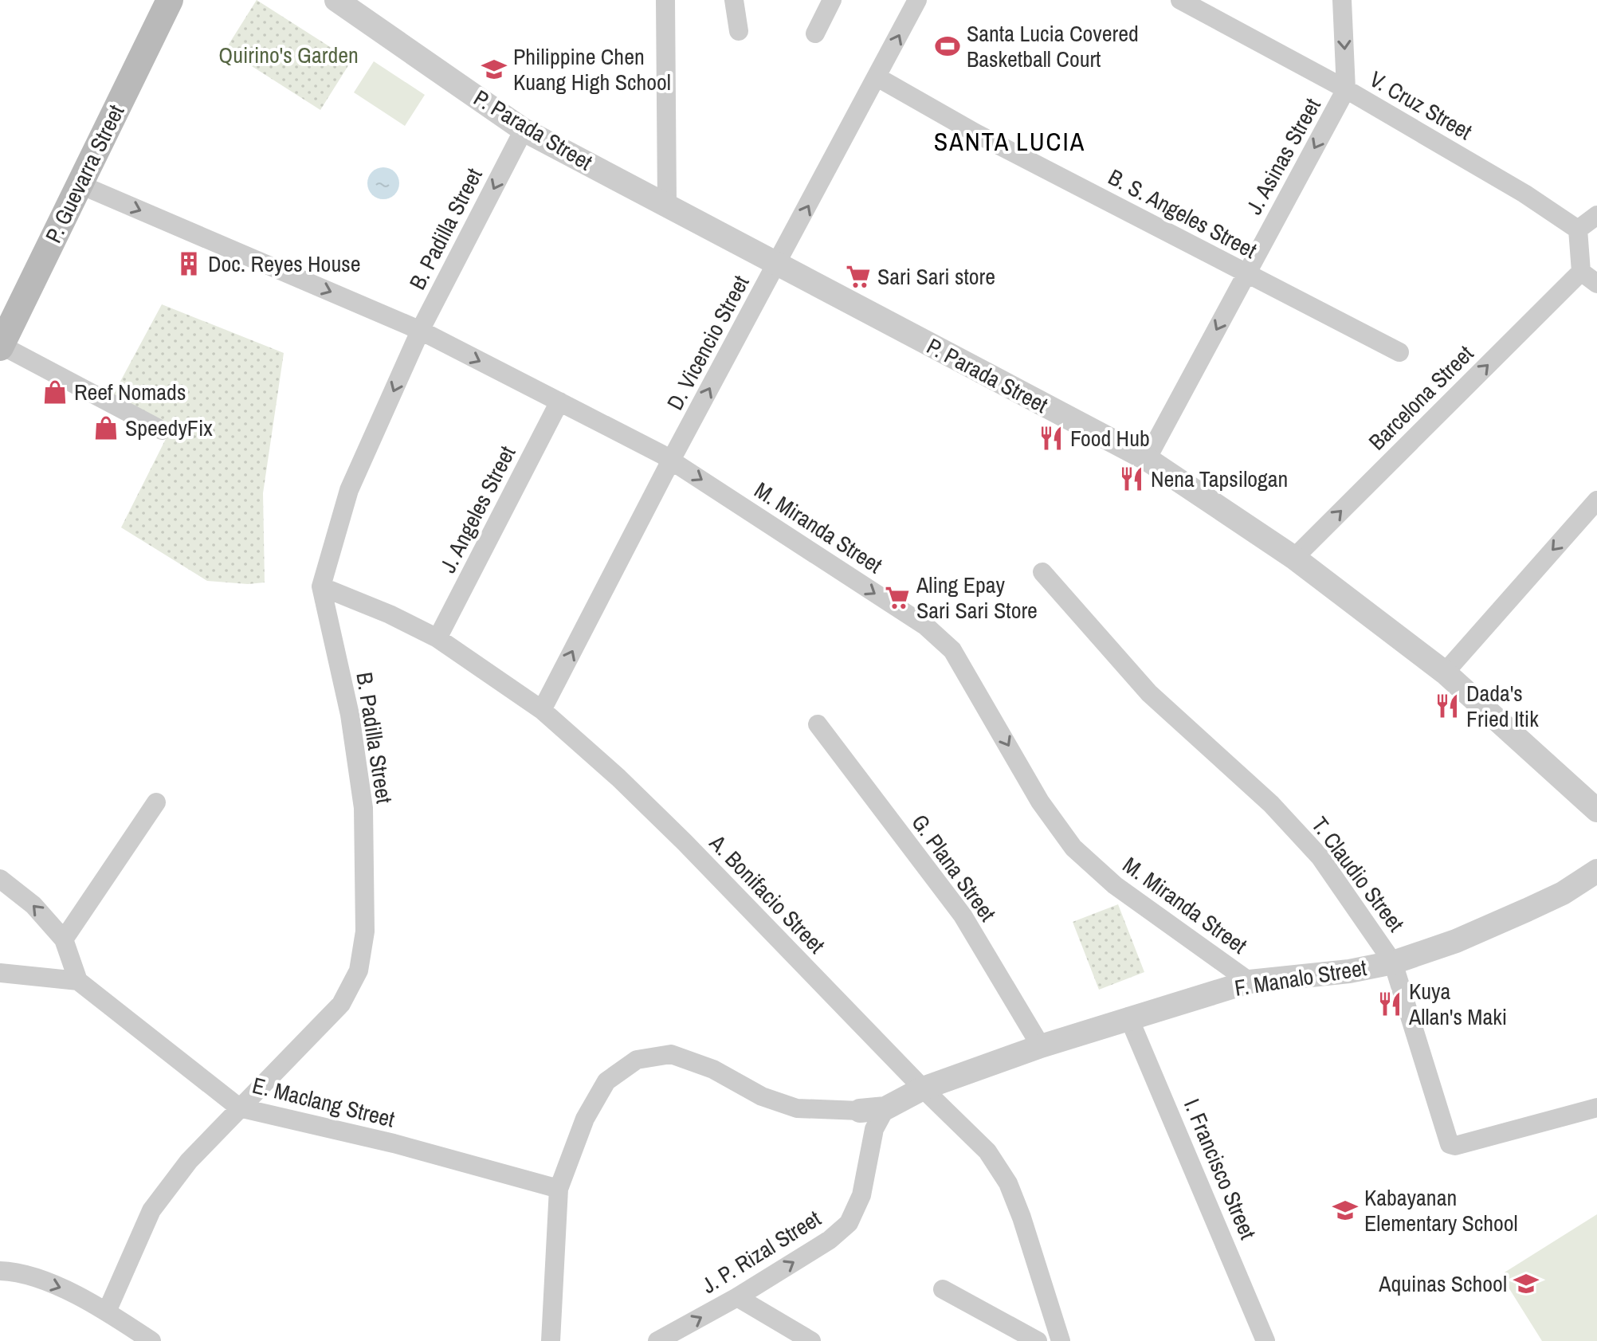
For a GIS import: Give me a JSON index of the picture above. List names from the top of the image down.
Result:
{
  "streets": {
    "main road": ["P. Guevarra Street"],
    "street": [
      "V. Cruz Street",
      "P. Parada Street",
      "J. Asinas Street",
      "B. S. Angeles Street",
      "B. Padilla Street",
      "D. Vicencio Street",
      "Barcelona Street",
      "J. Angeles Street",
      "M. Miranda Street",
      "G. Plana Street",
      "T. Claudio Street",
      "A. Bonifacio Street",
      "F. Manalo Street",
      "E. Maclang Street",
      "I. Francisco Street",
      "J. P. Rizal Street"
    ]
  },
  "crossings": [
    ["V. Cruz Street", "J. Asinas Street"],
    ["P. Parada Street", "J. Asinas Street"],
    ["P. Parada Street", "B. Padilla Street"],
    ["P. Parada Street", "D. Vicencio Street"],
    ["P. Parada Street", "Barcelona Street"],
    ["J. Asinas Street", "B. S. Angeles Street"],
    ["P. Guevarra Street", "M. Miranda Street"],
    ["B. S. Angeles Street", "D. Vicencio Street"],
    ["B. Padilla Street", "M. Miranda Street"],
    ["B. Padilla Street", "A. Bonifacio Street"],
    ["B. Padilla Street", "E. Maclang Street"],
    ["D. Vicencio Street", "M. Miranda Street"],
    ["D. Vicencio Street", "A. Bonifacio Street"],
    ["J. Angeles Street", "M. Miranda Street"],
    ["J. Angeles Street", "A. Bonifacio Street"],
    ["M. Miranda Street", "F. Manalo Street"],
    ["G. Plana Street", "F. Manalo Street"],
    ["T. Claudio Street", "F. Manalo Street"],
    ["A. Bonifacio Street", "F. Manalo Street"],
    ["F. Manalo Street", "I. Francisco Street"],
    ["F. Manalo Street", "J. P. Rizal Street"]
  ],
  "one_way": [
    "J. Asinas Street",
    "B. Padilla Street",
    "D. Vicencio Street",
    "Barcelona Street",
    "M. Miranda Street",
    "J. P. Rizal Street"
  ],
  "districts": ["SANTA LUCIA"],
  "parks": ["Quirino's Garden"],
  "places": {
    "sports": ["Santa Lucia Covered Basketball Court"],
    "school or university": ["Philippine Chen Kuang High School", "Kabayanan Elementary School", "Aquinas School"],
    "building": ["Doc. Reyes House"],
    "supermarket": ["Sari Sari store", "Aling Epay Sari Sari Store"],
    "shop": ["Reef Nomads", "SpeedyFix"],
    "restaurant": [
      "Food Hub",
      "Nena Tapsilogan",
      "Dada's Fried Itik",
      "Kuya Allan's Maki"
    ]
  }
}
